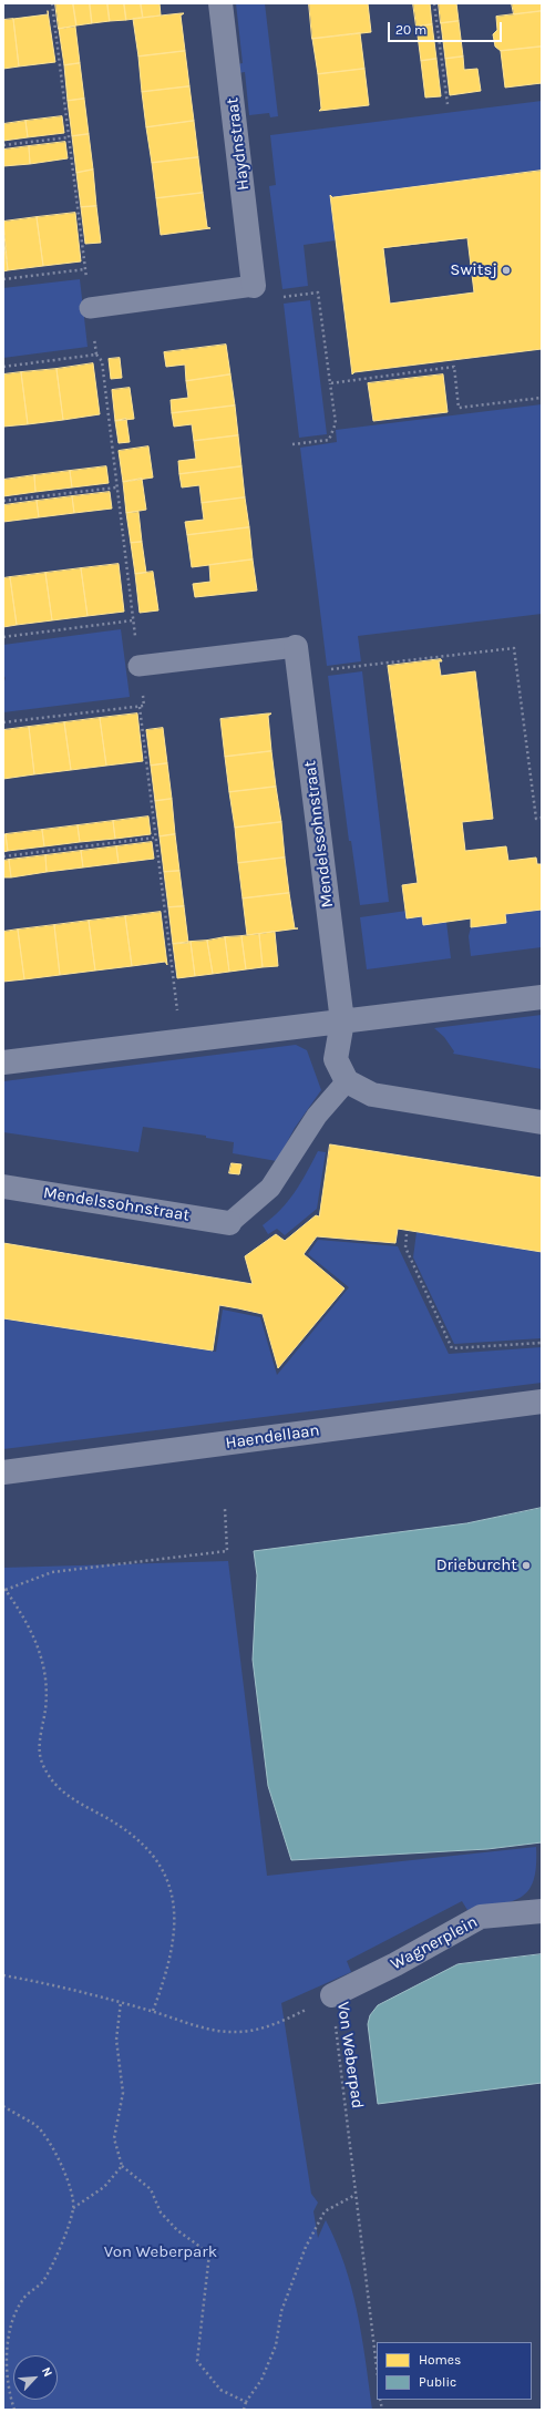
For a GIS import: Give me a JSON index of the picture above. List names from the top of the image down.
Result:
{
  "streets": {
    "street": [
      "Haydnstraat",
      "Mendelssohnstraat",
      "Haendellaan",
      "Wagnerplein"
    ],
    "path": ["Von Weberpad"]
  },
  "crossings": [
    ["Wagnerplein", "Von Weberpad"]
  ],
  "parks": ["Von Weberpark"],
  "places": ["Switsj", "Drieburcht"],
  "legend": ["Homes", "Public"],
  "scale_bar": "20 m",
  "north": "top right"
}
